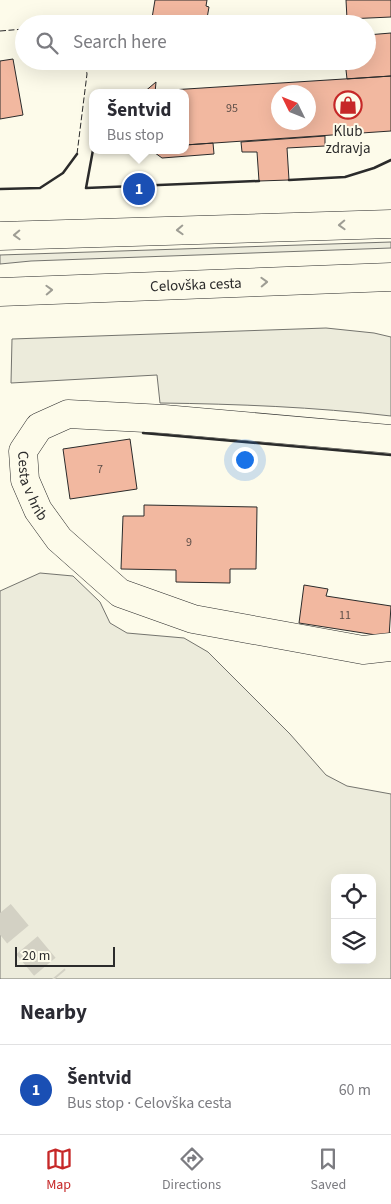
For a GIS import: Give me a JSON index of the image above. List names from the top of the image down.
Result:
{
  "streets": {
    "street": ["Celovška cesta", "Cesta v hrib"]
  },
  "places": {
    "shop": ["Klub zdravja"]
  },
  "house_numbers": [
    "95",
    "7",
    "9",
    "11"
  ],
  "scale_bar": "20 m",
  "north": "top left",
  "page": {
    "search": "Search here",
    "popup": ["Šentvid", "Bus stop"],
    "pins": "1",
    "scale": "20 m",
    "heading": "Nearby",
    "list": [
      {
        "mark": "1",
        "name": "Šentvid",
        "note": "Bus stop · Celovška cesta",
        "value": "60 m"
      }
    ],
    "nav": ["Map", "Directions", "Saved"]
  }
}
